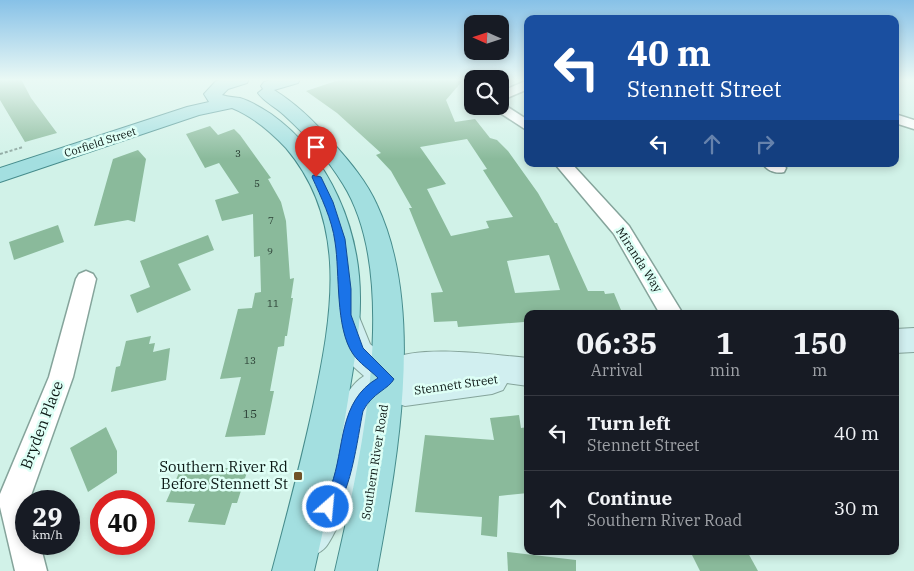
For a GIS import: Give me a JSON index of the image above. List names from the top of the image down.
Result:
{
  "streets": {
    "main road": ["Corfield Street", "Southern River Road"],
    "street": ["Miranda Way", "Stennett Street", "Bryden Place"]
  },
  "crossings": [
    ["Stennett Street", "Southern River Road"]
  ],
  "places": {
    "transit": ["Southern River Rd Before Stennett St"]
  },
  "house_numbers": [
    "3",
    "5",
    "7",
    "9",
    "11",
    "13",
    "15"
  ],
  "north": "left",
  "page": {
    "turn": ["40 m", "Stennett Street"],
    "eta": [
      "06:35",
      "Arrival",
      "1",
      "min",
      "150",
      "m"
    ],
    "list": [
      {
        "name": "Turn left",
        "note": "Stennett Street",
        "value": "40 m"
      },
      {
        "name": "Continue",
        "note": "Southern River Road",
        "value": "30 m"
      }
    ],
    "speed": "29 km/h",
    "limit": "40"
  }
}
